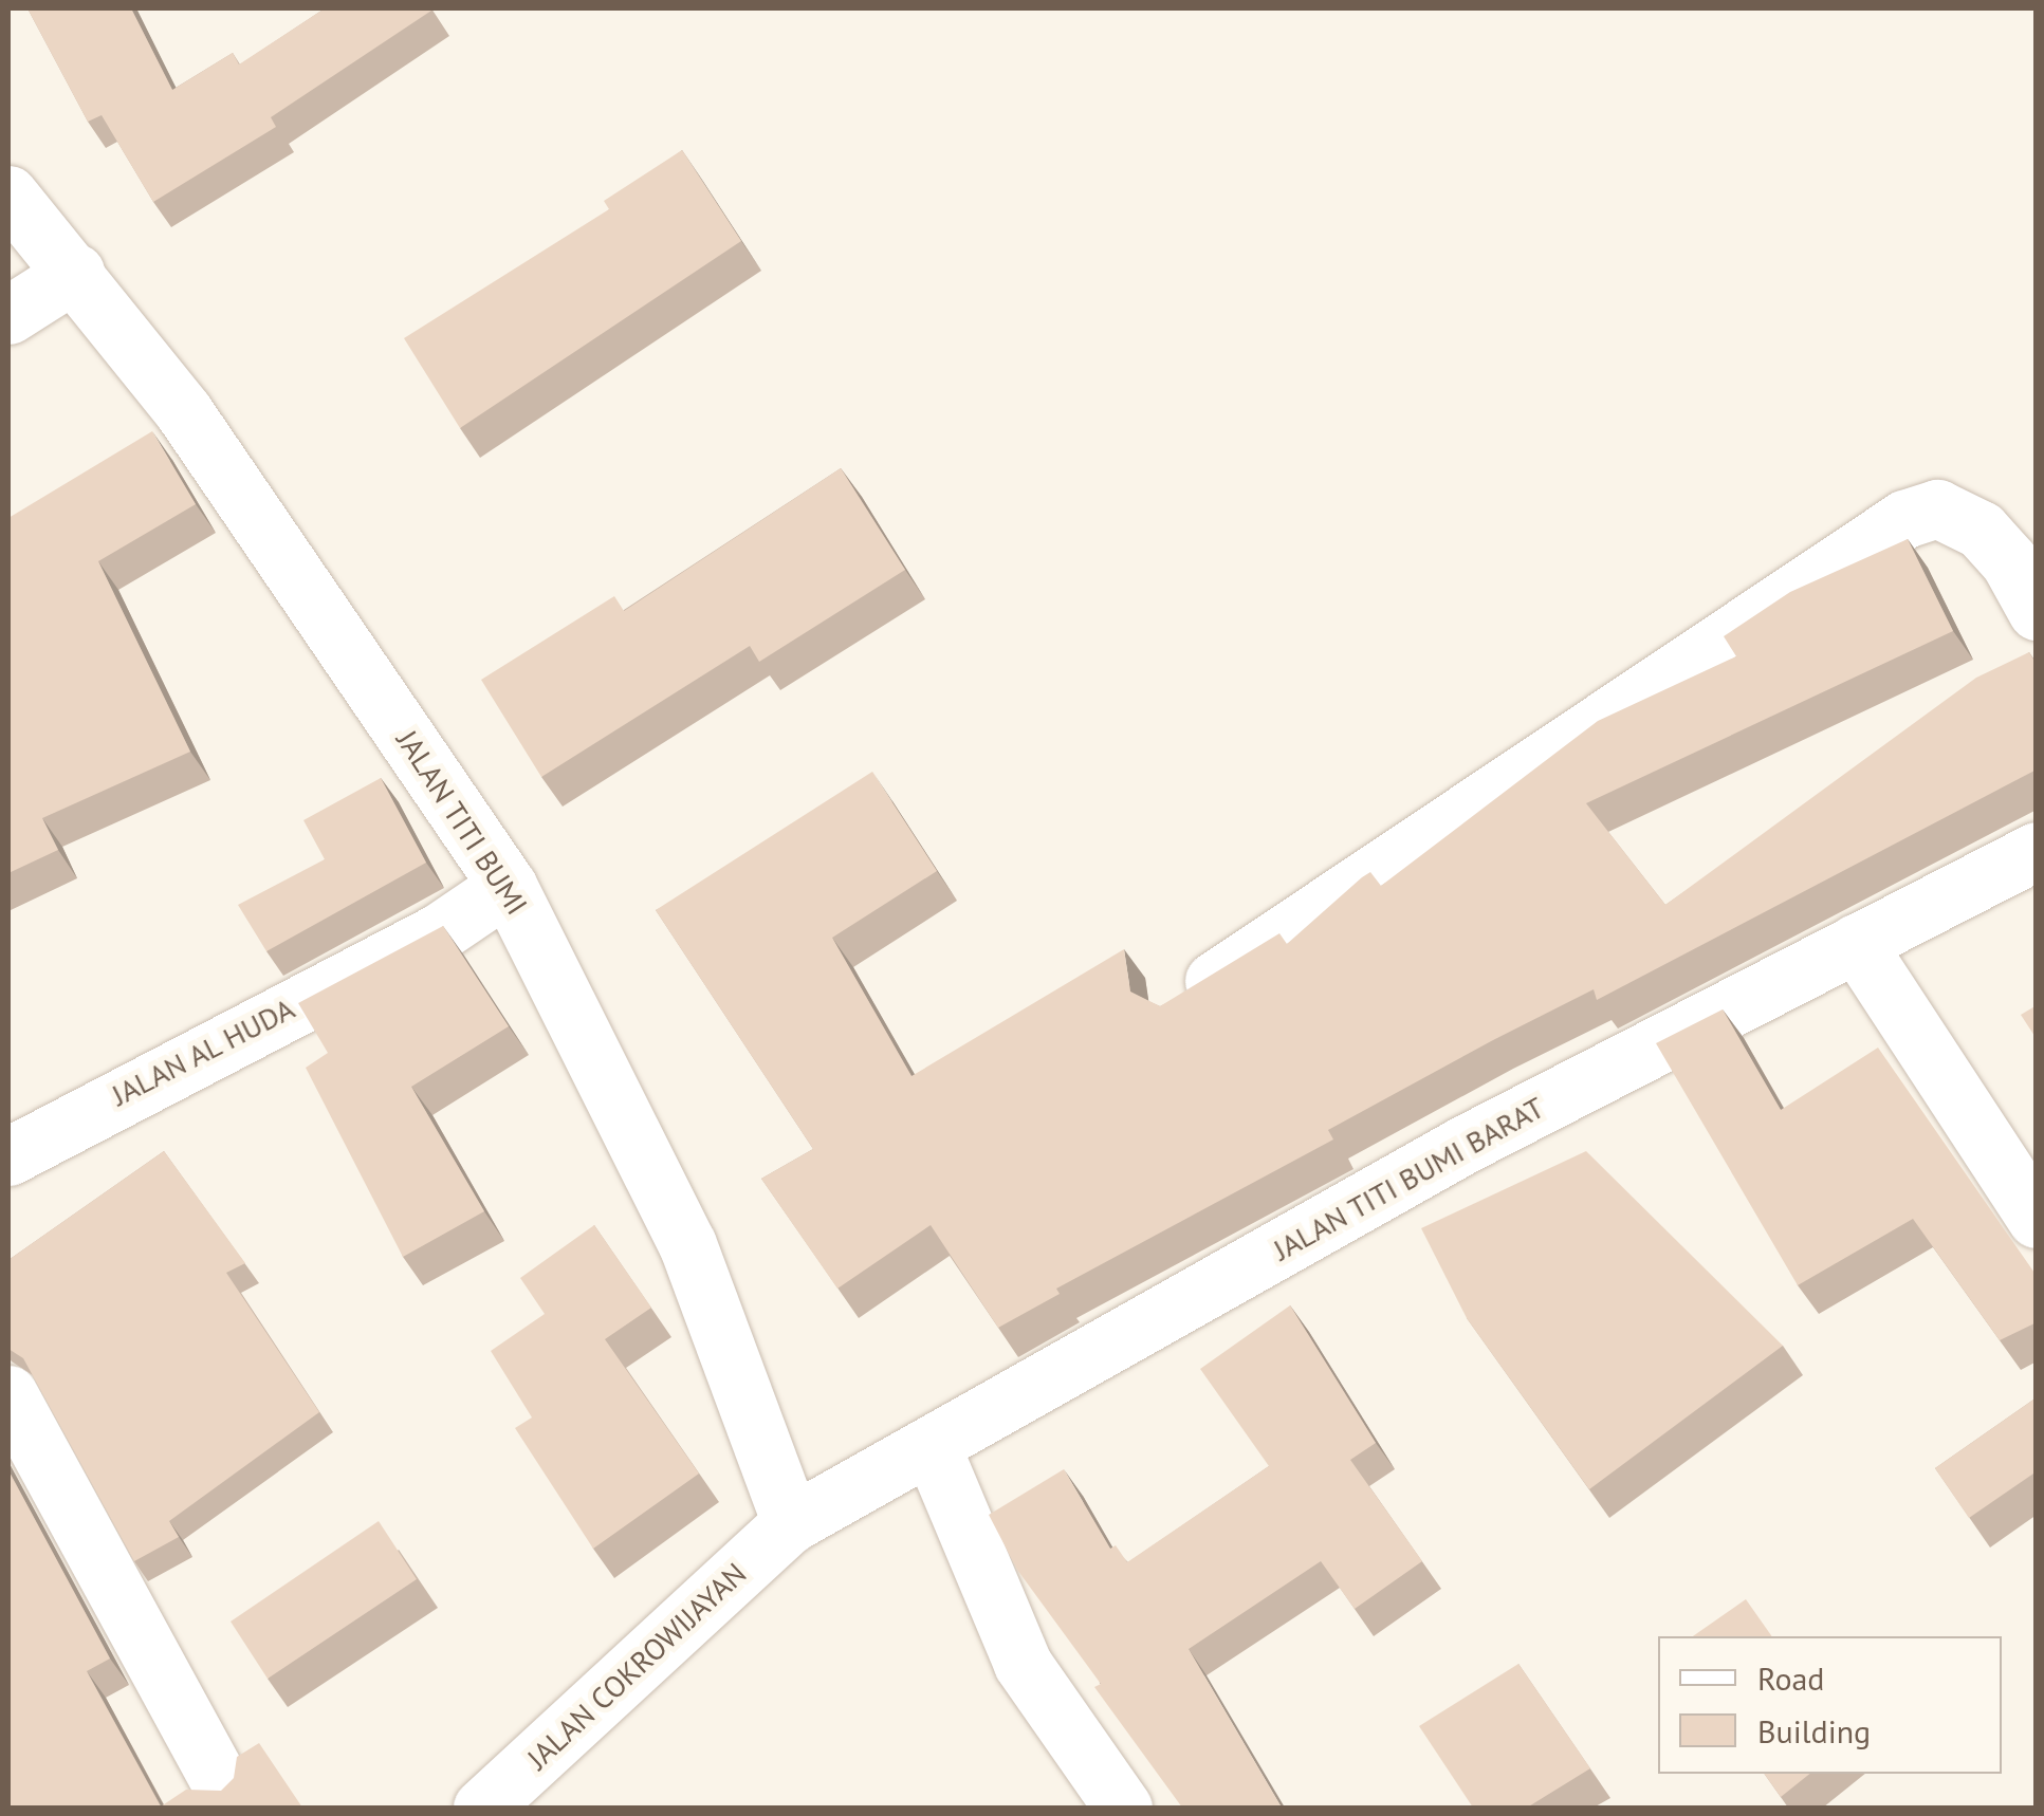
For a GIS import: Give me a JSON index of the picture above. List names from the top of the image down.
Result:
{
  "streets": {
    "street": [
      "JALAN TITI BUMI",
      "JALAN AL HUDA",
      "JALAN TITI BUMI BARAT",
      "JALAN COKROWIJAYAN"
    ]
  },
  "crossings": [
    ["JALAN TITI BUMI", "JALAN AL HUDA"],
    ["JALAN TITI BUMI", "JALAN TITI BUMI BARAT"],
    ["JALAN TITI BUMI", "JALAN COKROWIJAYAN"],
    ["JALAN TITI BUMI BARAT", "JALAN COKROWIJAYAN"]
  ],
  "legend": ["Road", "Building"]
}
